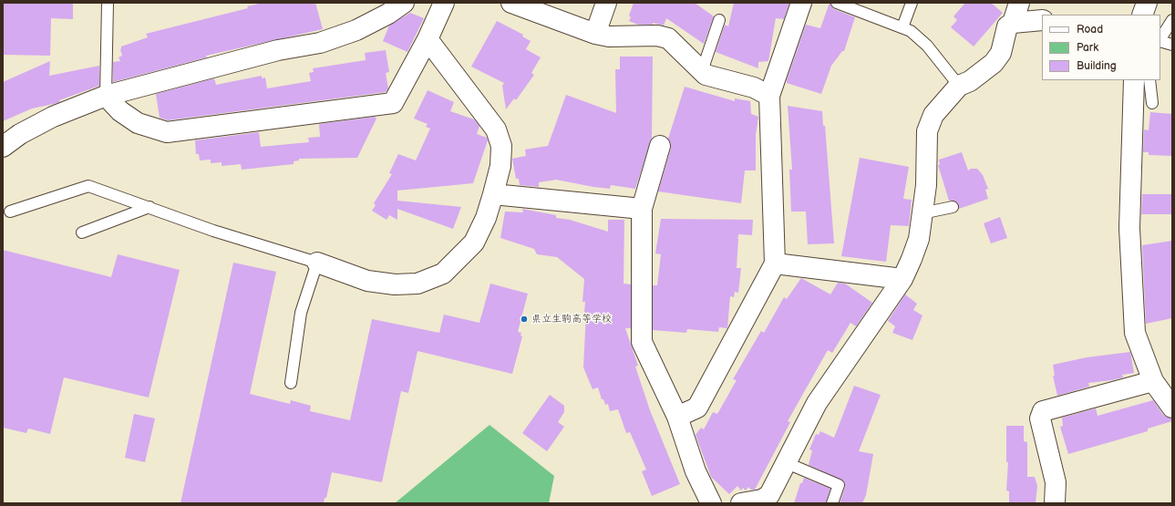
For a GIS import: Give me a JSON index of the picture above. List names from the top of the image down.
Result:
{
  "places": ["県立生駒高等学校"],
  "legend": ["Road", "Park", "Building"]
}
